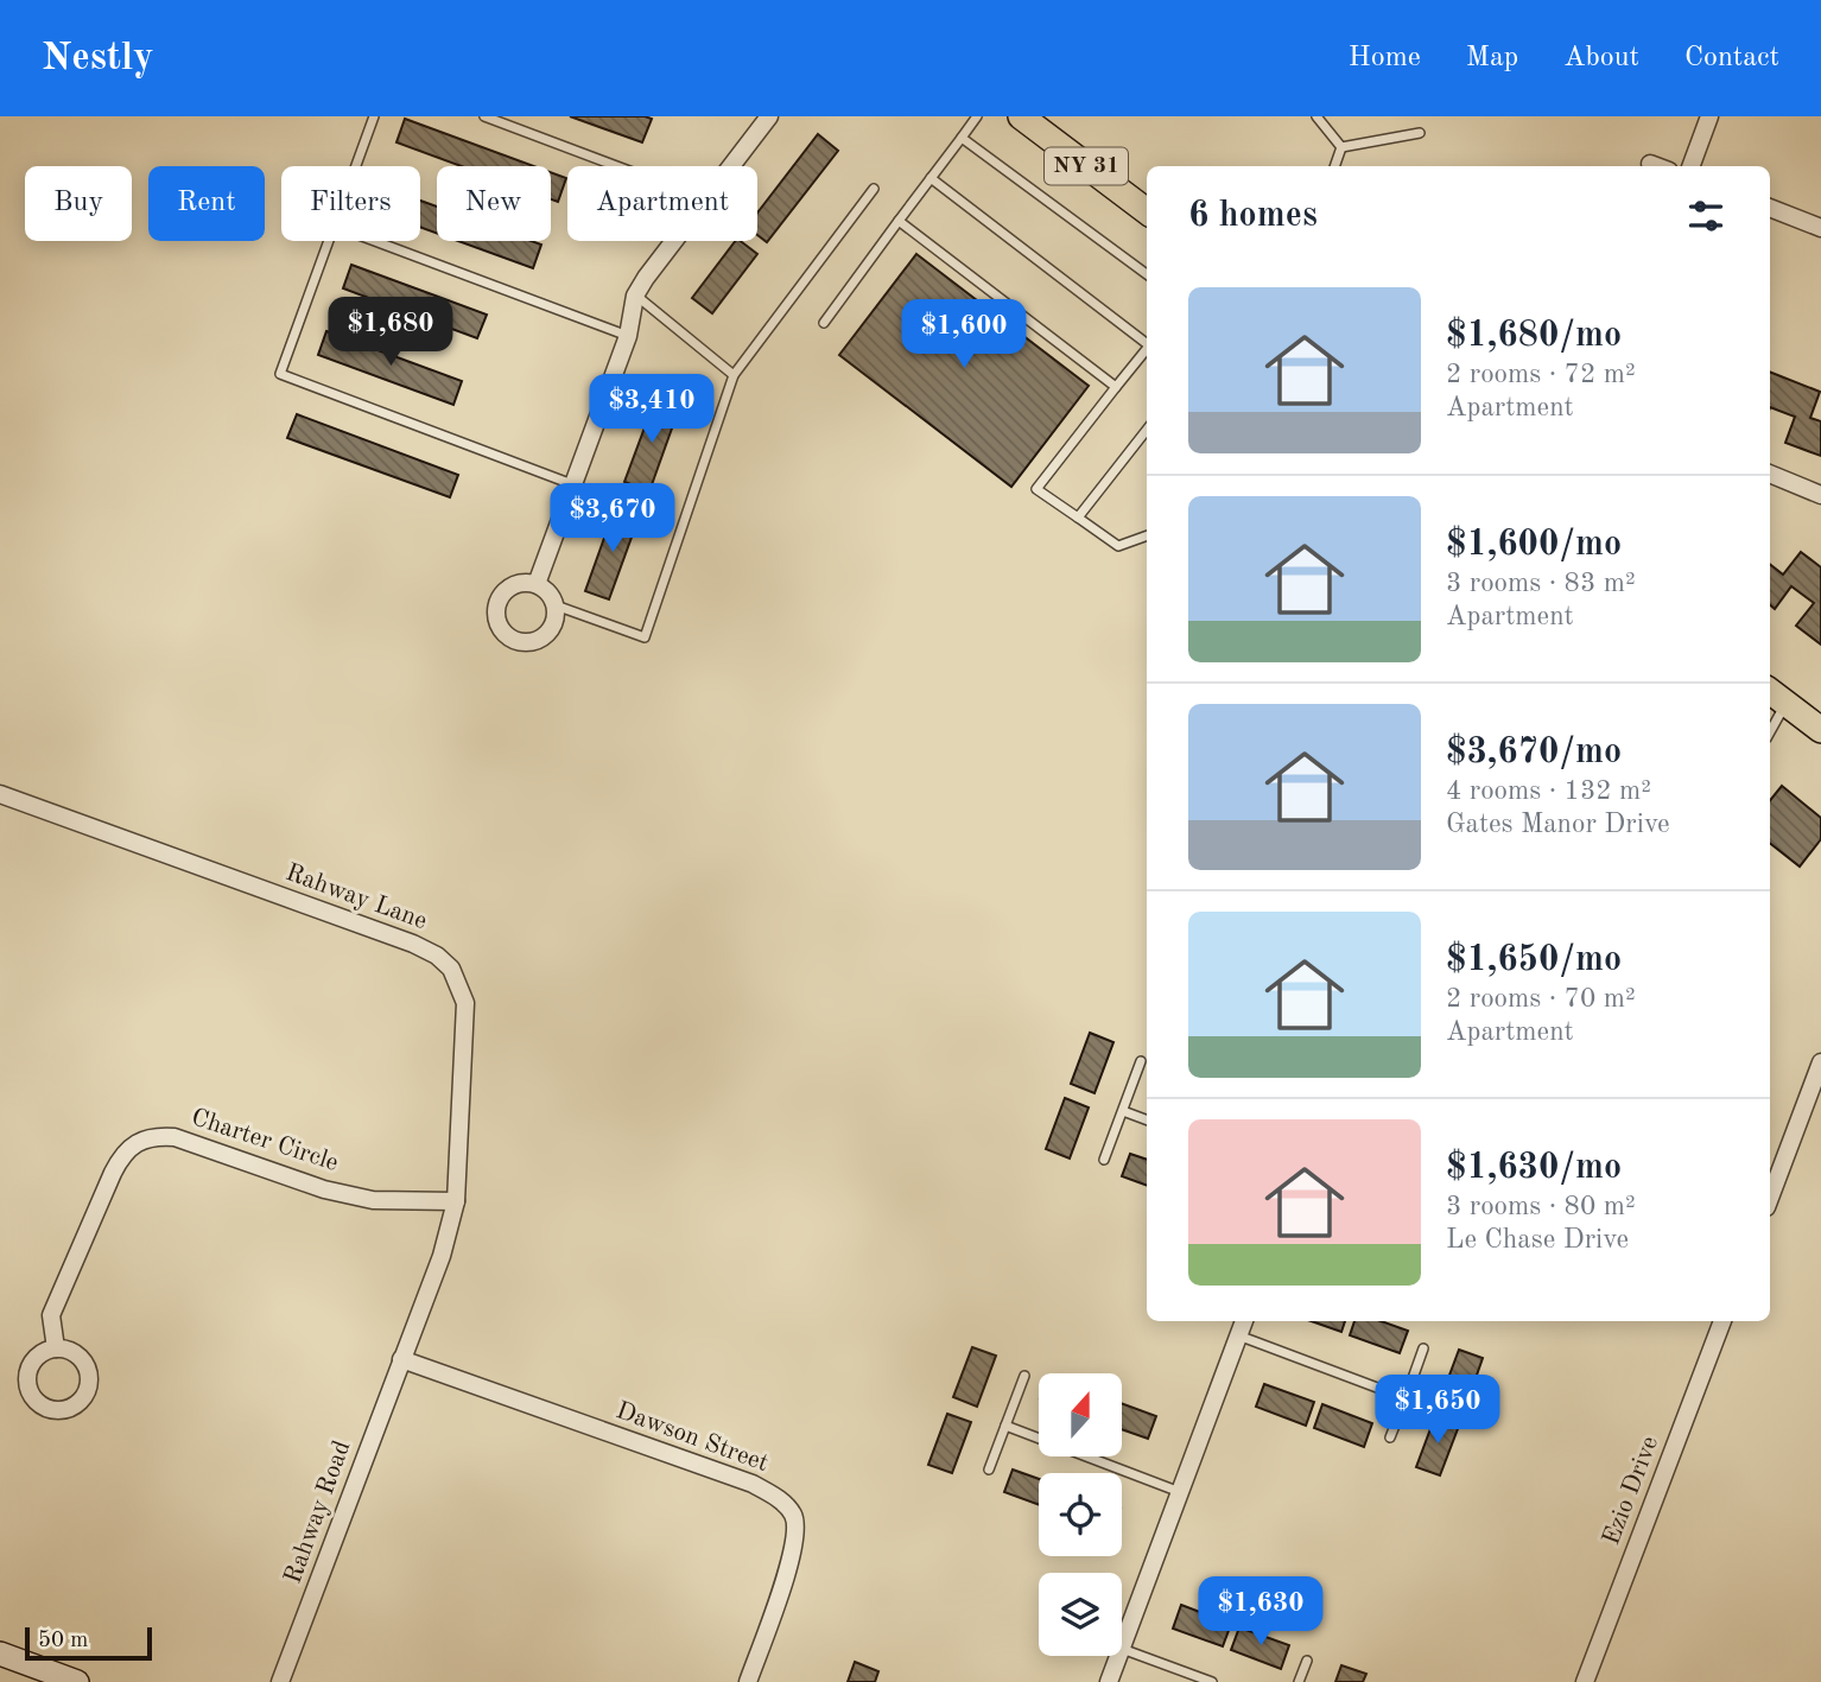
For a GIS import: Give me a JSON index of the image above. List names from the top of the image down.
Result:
{
  "streets": {
    "main road": ["NY 31"],
    "street": [
      "Rahway Lane",
      "Charter Circle",
      "Dawson Street",
      "Ezio Drive",
      "Rahway Road"
    ]
  },
  "crossings": [
    ["Rahway Lane", "Charter Circle"],
    ["Rahway Lane", "Dawson Street"],
    ["Rahway Lane", "Rahway Road"],
    ["Dawson Street", "Rahway Road"]
  ],
  "scale_bar": "50 m",
  "north": "top",
  "page": {
    "header": "Nestly",
    "nav": [
      "Home",
      "Map",
      "About",
      "Contact"
    ],
    "chip": [
      "Buy",
      "Rent",
      "Filters",
      "New",
      "Apartment"
    ],
    "heading": "6 homes",
    "list": [
      {
        "name": "$1,680/mo",
        "note": "2 rooms · 72 m² · Apartment"
      },
      {
        "name": "$1,600/mo",
        "note": "3 rooms · 83 m² · Apartment"
      },
      {
        "name": "$3,670/mo",
        "note": "4 rooms · 132 m² · Gates Manor Drive"
      },
      {
        "name": "$1,650/mo",
        "note": "2 rooms · 70 m² · Apartment"
      },
      {
        "name": "$1,630/mo",
        "note": "3 rooms · 80 m² · Le Chase Drive"
      }
    ],
    "price": [
      "$1,680",
      "$1,600",
      "$3,410",
      "$3,670",
      "$1,650",
      "$1,630"
    ],
    "scale": "50 m"
  }
}
